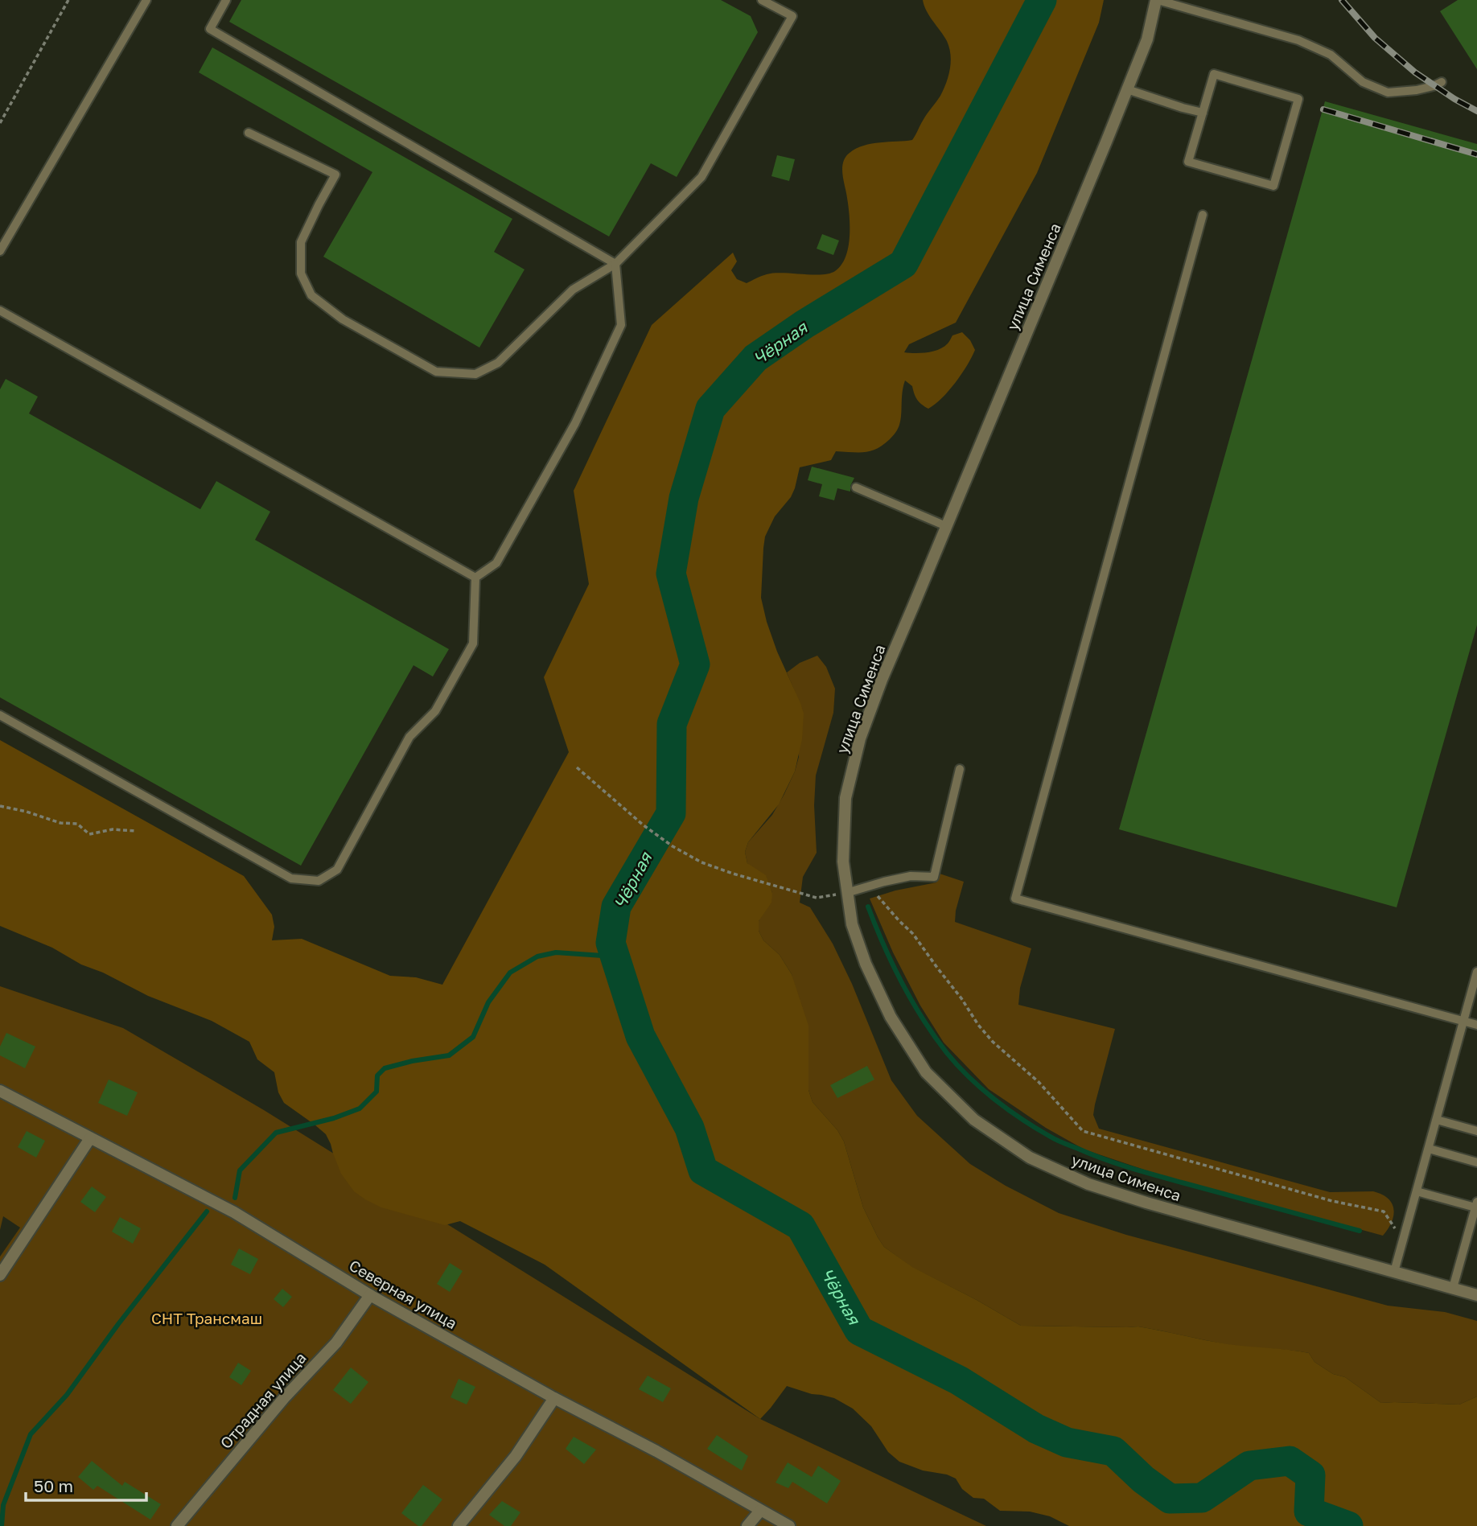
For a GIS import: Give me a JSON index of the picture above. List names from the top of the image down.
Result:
{
  "streets": {
    "street": ["улица Сименса", "Северная улица", "Отрадная улица"]
  },
  "crossings": [
    ["Северная улица", "Отрадная улица"]
  ],
  "water": ["Чёрная"],
  "parks": ["СНТ Трансмаш"],
  "scale_bar": "50 m"
}
